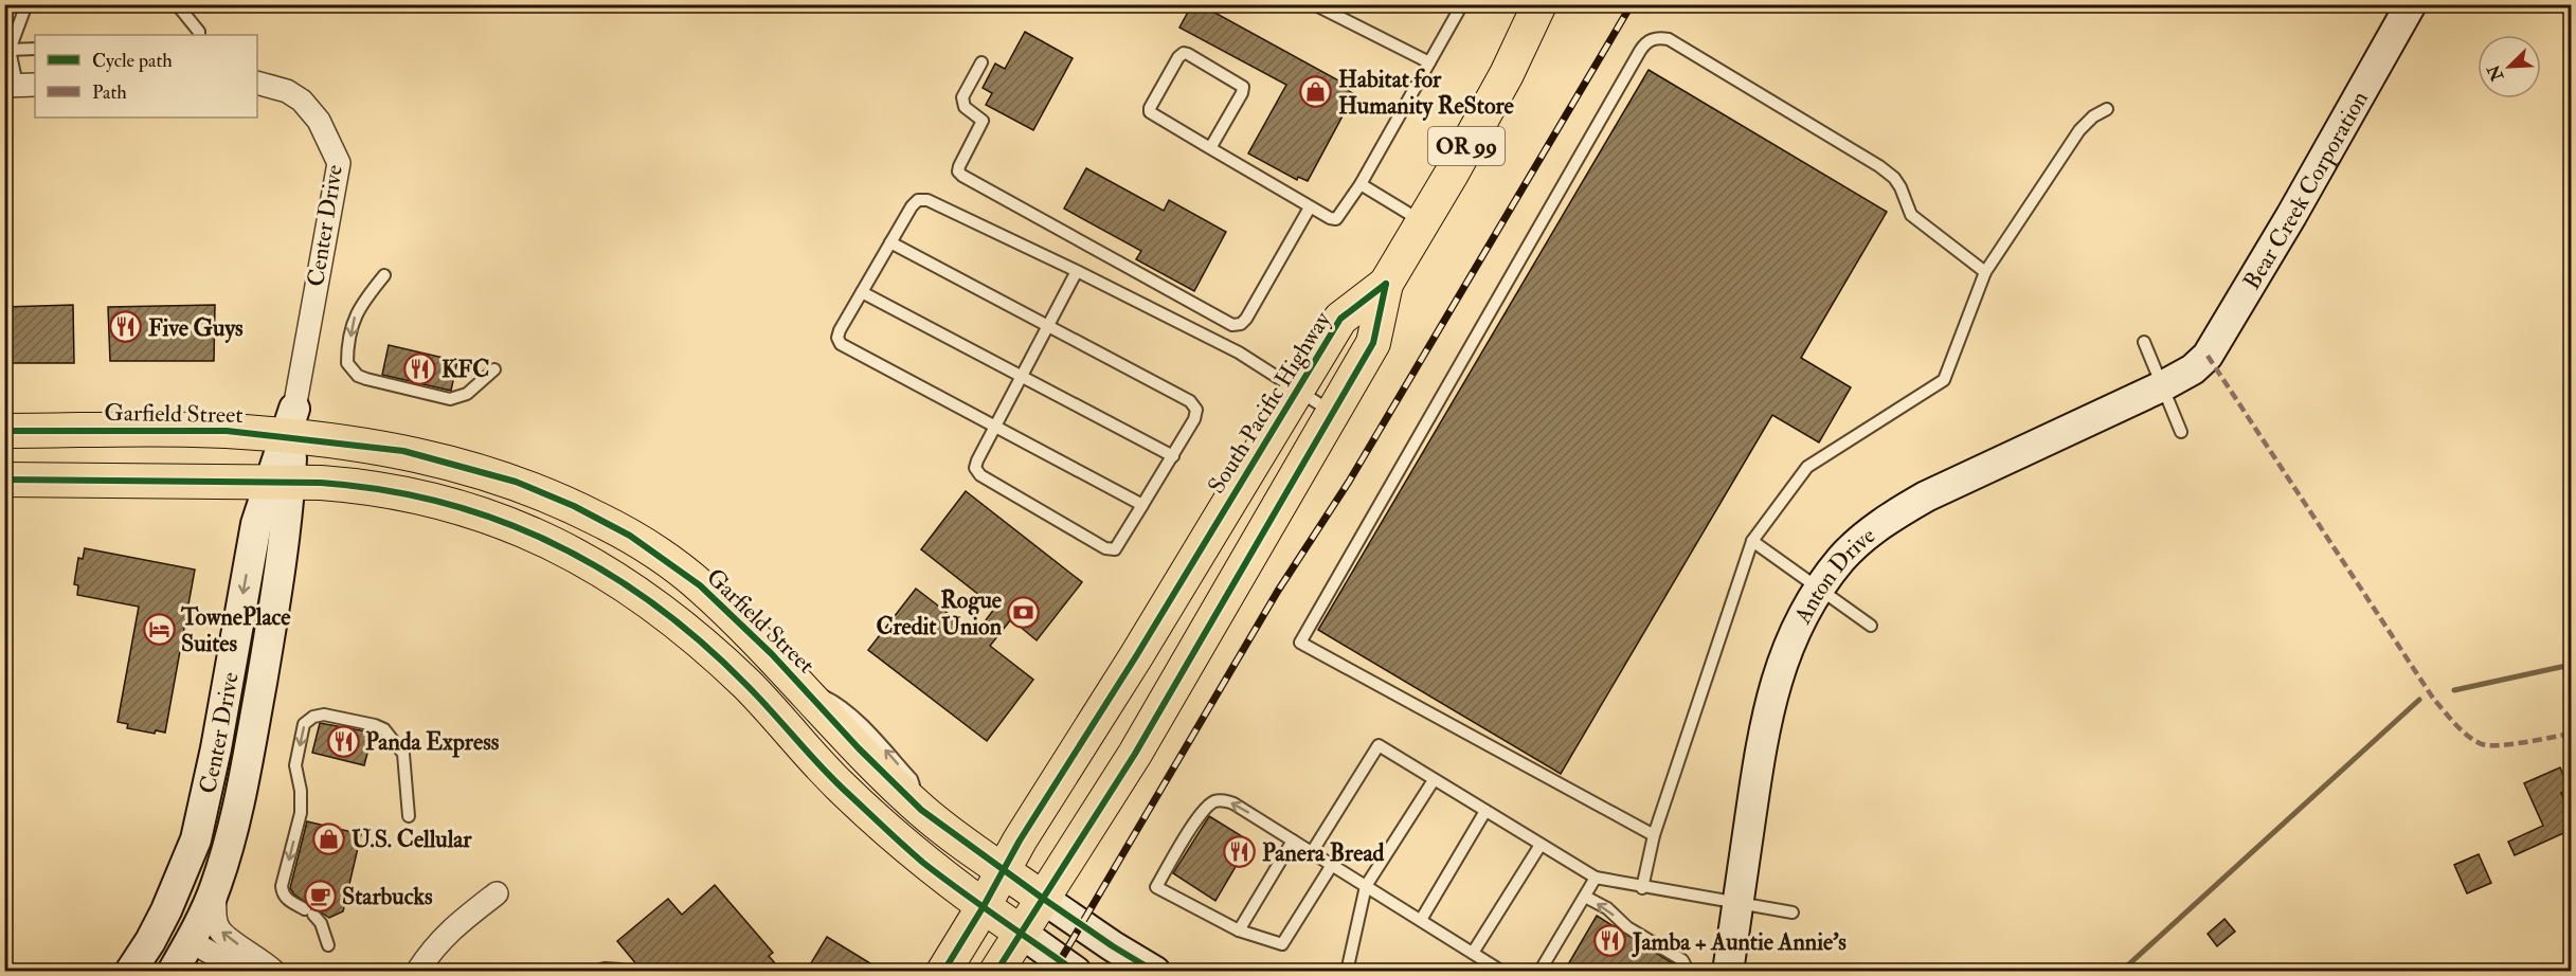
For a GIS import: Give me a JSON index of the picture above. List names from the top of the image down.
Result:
{
  "streets": {
    "main road": [
      "OR 99",
      "Bear Creek Corporation",
      "Center Drive",
      "South Pacific Highway",
      "Garfield Street",
      "Anton Drive"
    ]
  },
  "crossings": [
    ["Bear Creek Corporation", "Anton Drive"],
    ["Center Drive", "Garfield Street"],
    ["South Pacific Highway", "Garfield Street"]
  ],
  "places": {
    "shop": ["Habitat for Humanity ReStore", "U.S. Cellular"],
    "restaurant": [
      "Five Guys",
      "KFC",
      "Panda Express",
      "Panera Bread",
      "Jamba + Auntie Annie's"
    ],
    "bank": ["Rogue Credit Union"],
    "hotel": ["TownePlace Suites"],
    "cafe": ["Starbucks"]
  },
  "legend": ["Cycle path", "Path"],
  "north": "bottom left"
}
